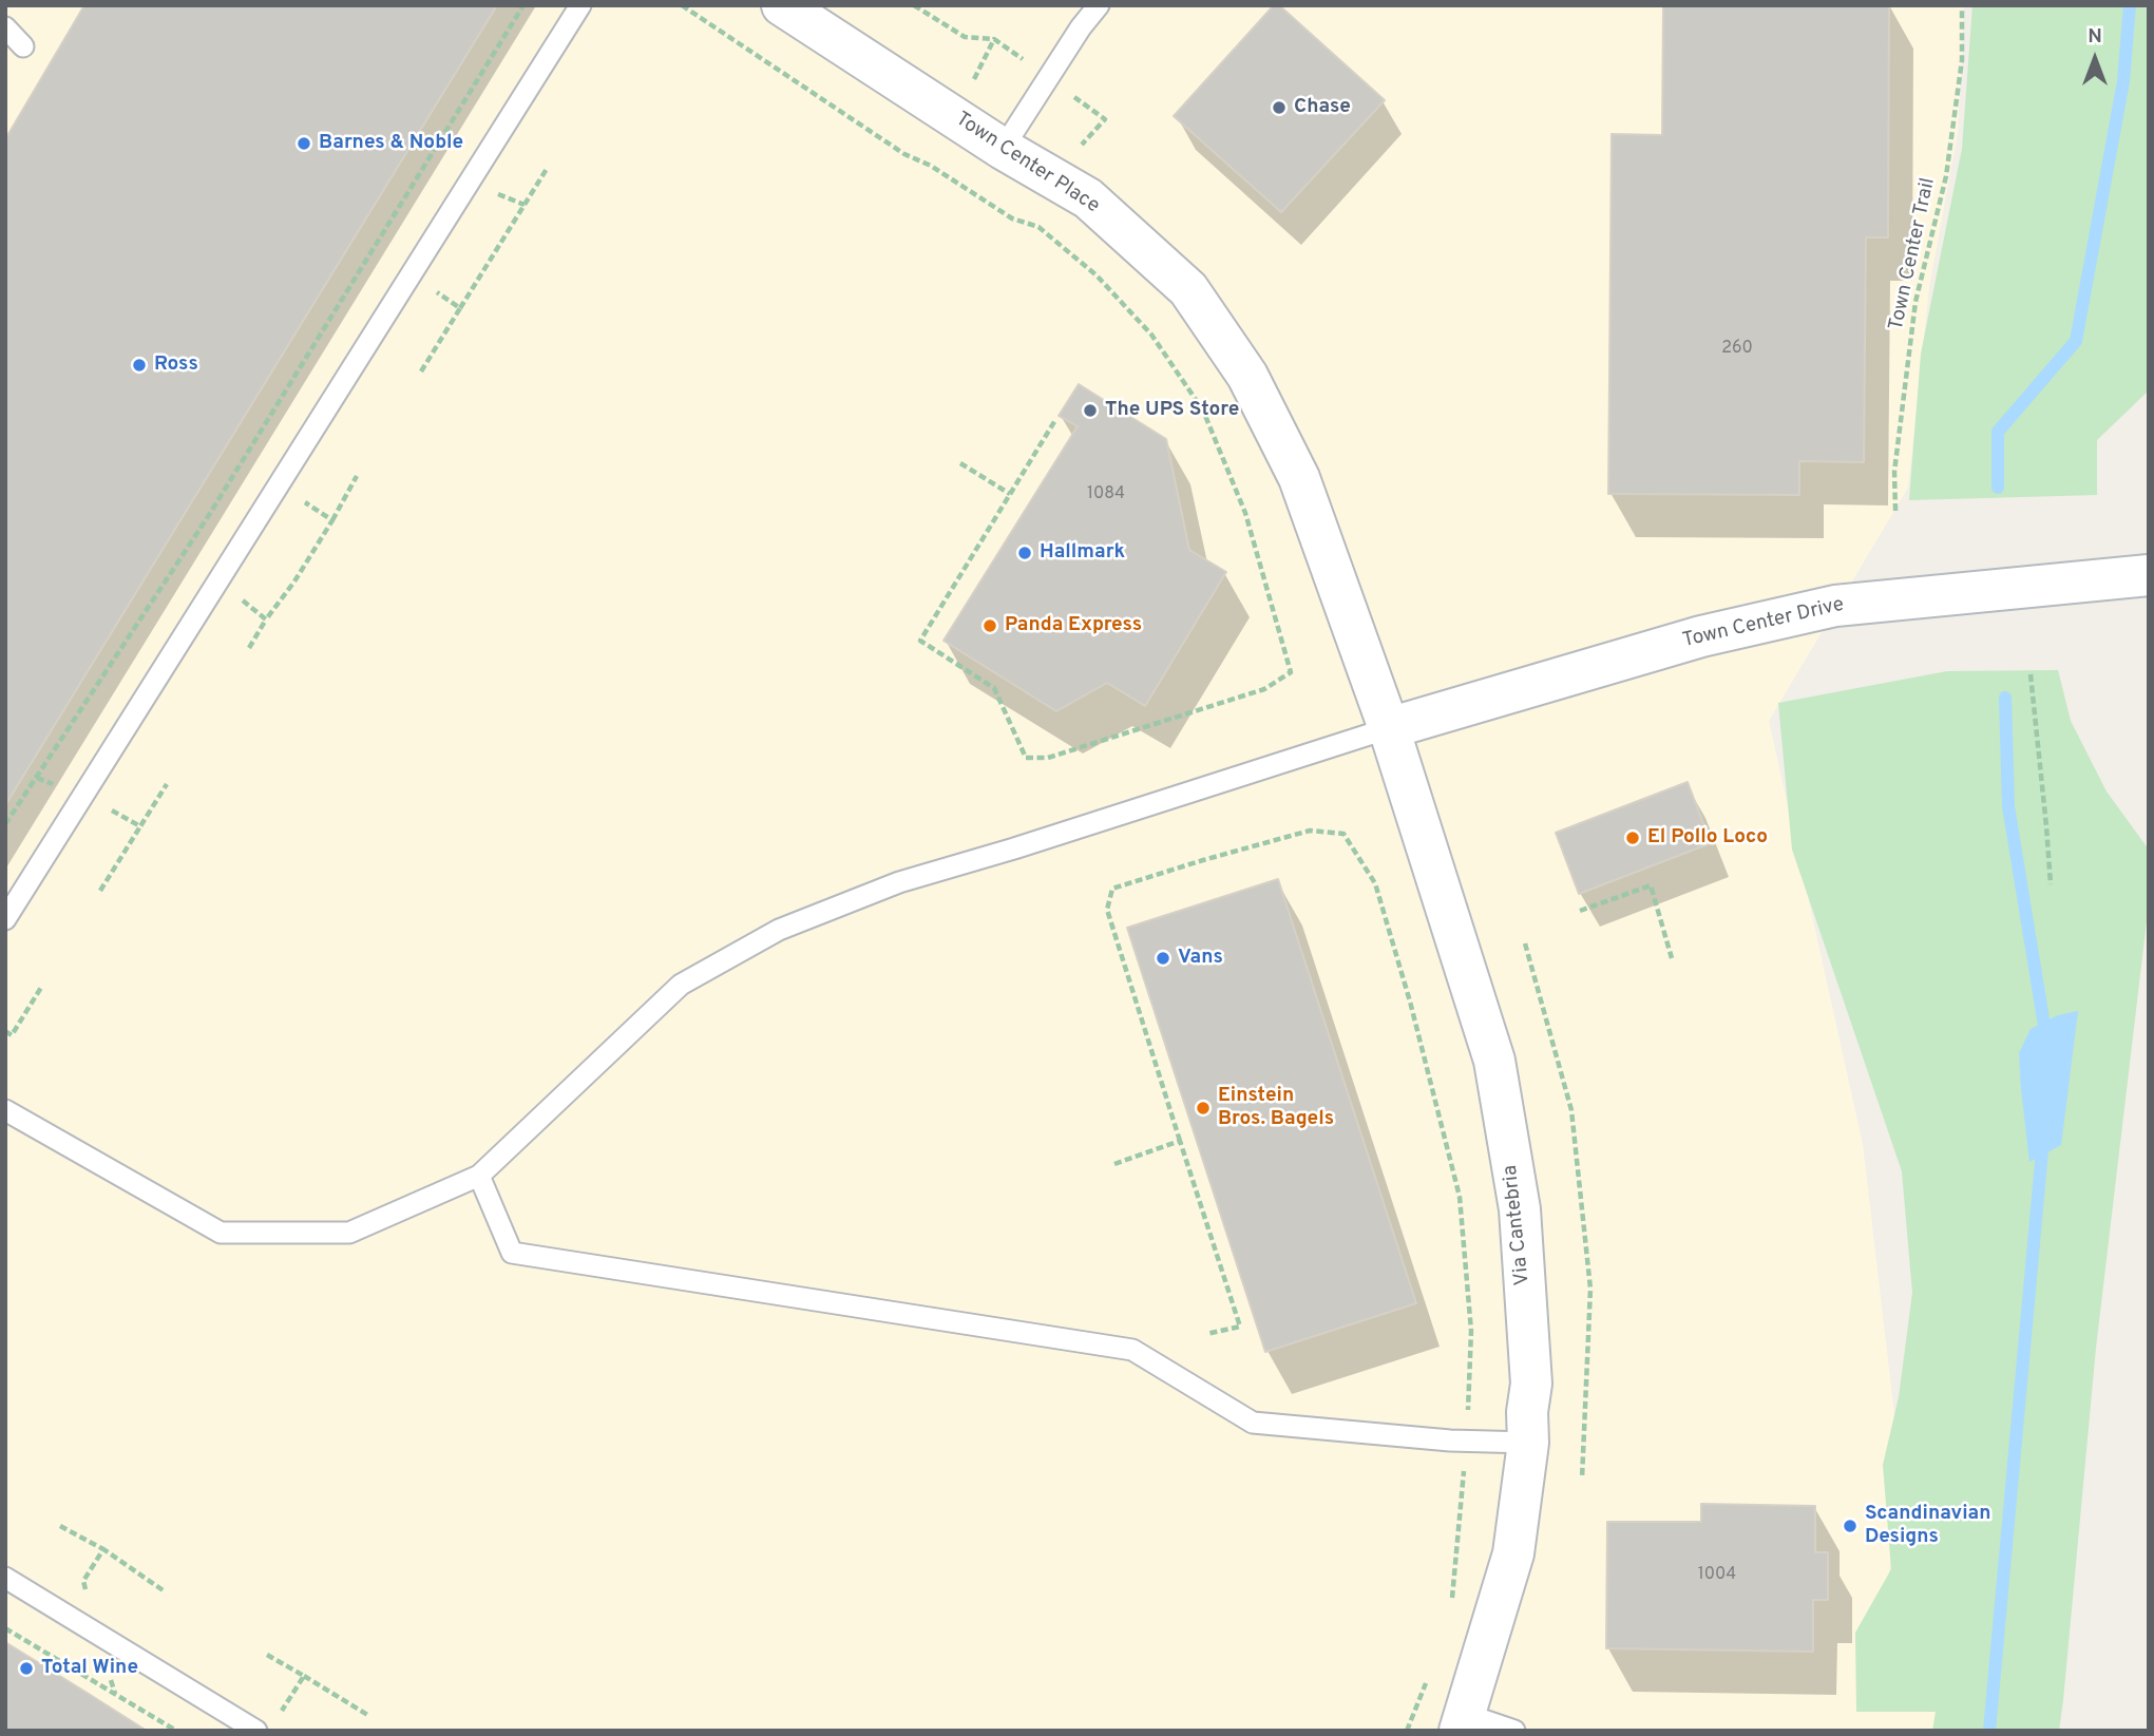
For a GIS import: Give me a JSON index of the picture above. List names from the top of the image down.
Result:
{
  "streets": {
    "main road": ["Town Center Place", "Town Center Drive", "Via Cantebria"],
    "path": ["Town Center Trail"]
  },
  "crossings": [
    ["Town Center Place", "Town Center Drive"],
    ["Town Center Place", "Via Cantebria"],
    ["Town Center Drive", "Via Cantebria"]
  ],
  "places": [
    "Chase",
    "Barnes & Noble",
    "Ross",
    "The UPS Store",
    "Hallmark",
    "Panda Express",
    "El Pollo Loco",
    "Vans",
    "Einstein Bros. Bagels",
    "Scandinavian Designs",
    "Total Wine"
  ],
  "house_numbers": ["260", "1084", "1004"],
  "north": "top"
}
